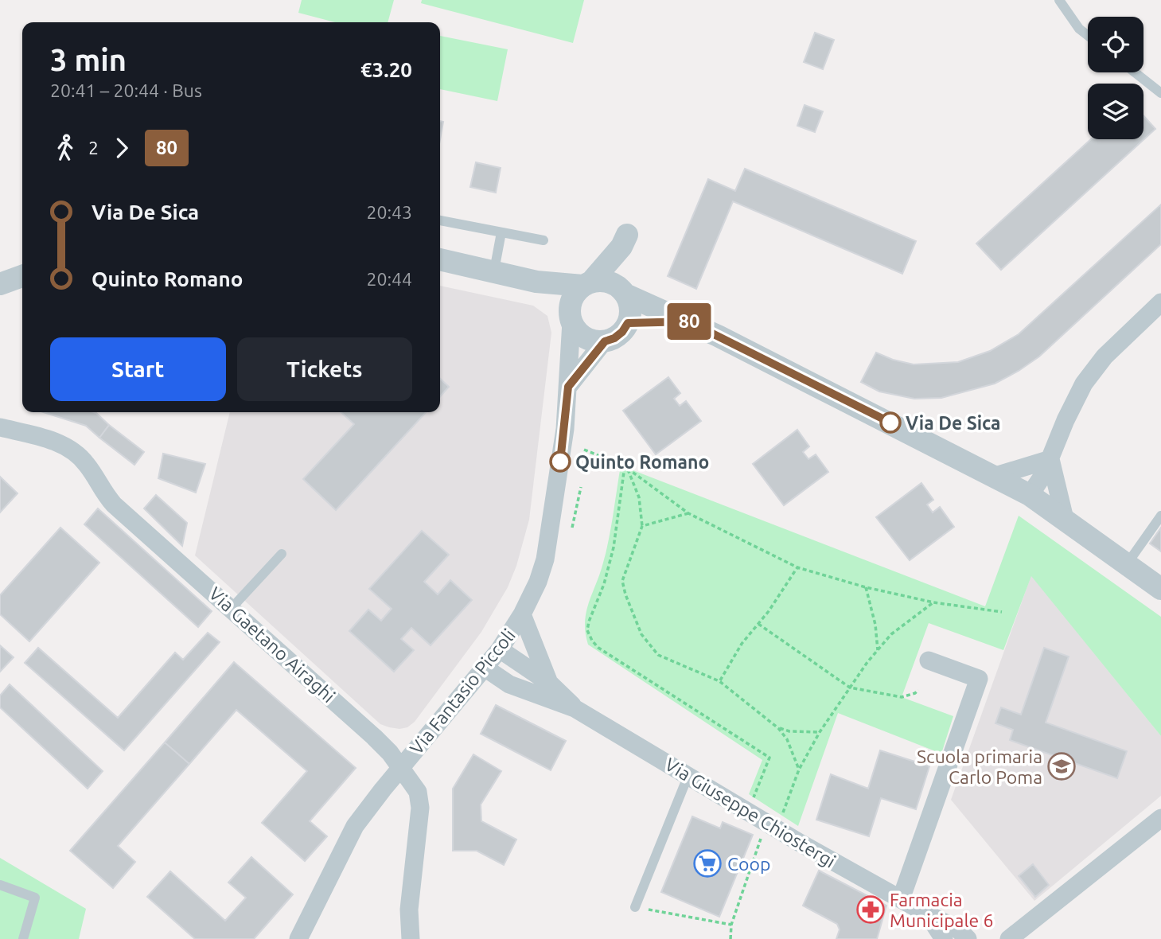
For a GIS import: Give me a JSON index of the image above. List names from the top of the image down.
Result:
{
  "streets": {
    "street": ["Via Gaetano Airaghi", "Via Fantasio Piccoli", "Via Giuseppe Chiostergi"]
  },
  "crossings": [
    ["Via Gaetano Airaghi", "Via Fantasio Piccoli"],
    ["Via Fantasio Piccoli", "Via Giuseppe Chiostergi"]
  ],
  "places": {
    "other": ["Via De Sica", "Quinto Romano"],
    "school or university": ["Scuola primaria Carlo Poma"],
    "supermarket": ["Coop"],
    "pharmacy": ["Farmacia Municipale 6"]
  },
  "lines": ["bus line 80"],
  "page": {
    "on_map": "80",
    "heading": ["3 min", "20:41 – 20:44 · Bus", "€3.20"],
    "legs": ["2", "80"],
    "list": [
      {
        "name": "Via De Sica",
        "value": "20:43"
      },
      {
        "name": "Quinto Romano",
        "value": "20:44"
      }
    ],
    "buttons": ["Start", "Tickets"]
  }
}
